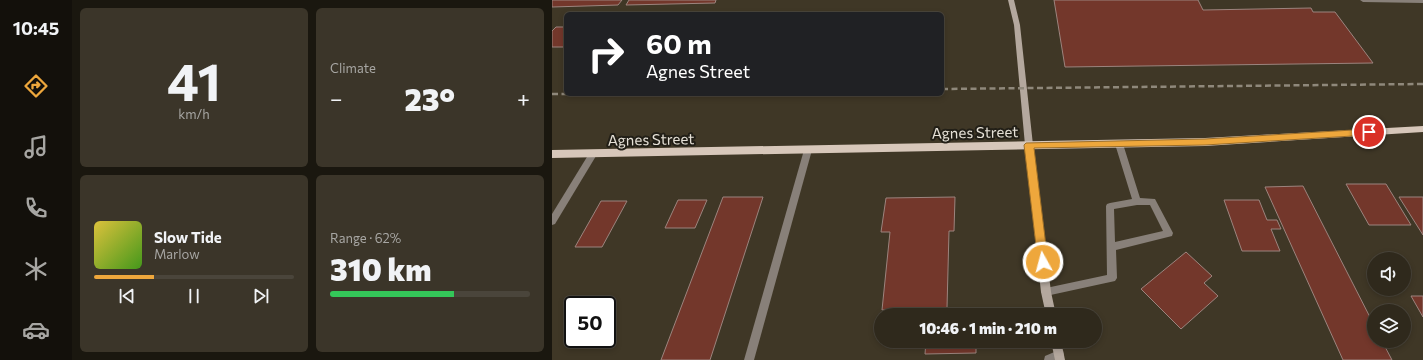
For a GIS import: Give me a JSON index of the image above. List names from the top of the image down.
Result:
{
  "streets": {
    "main road": ["Agnes Street"]
  },
  "page": {
    "tabs": "10:45",
    "tile": [
      ["41", "km/h"],
      "Climate",
      ["Range · 62%", "310 km"]
    ],
    "turn": ["60 m", "Agnes Street"],
    "heat": ["−", "23°", "+"],
    "song": ["Slow Tide", "Marlow"],
    "limit": "50",
    "trip": "10:46 · 1 min · 210 m"
  }
}
